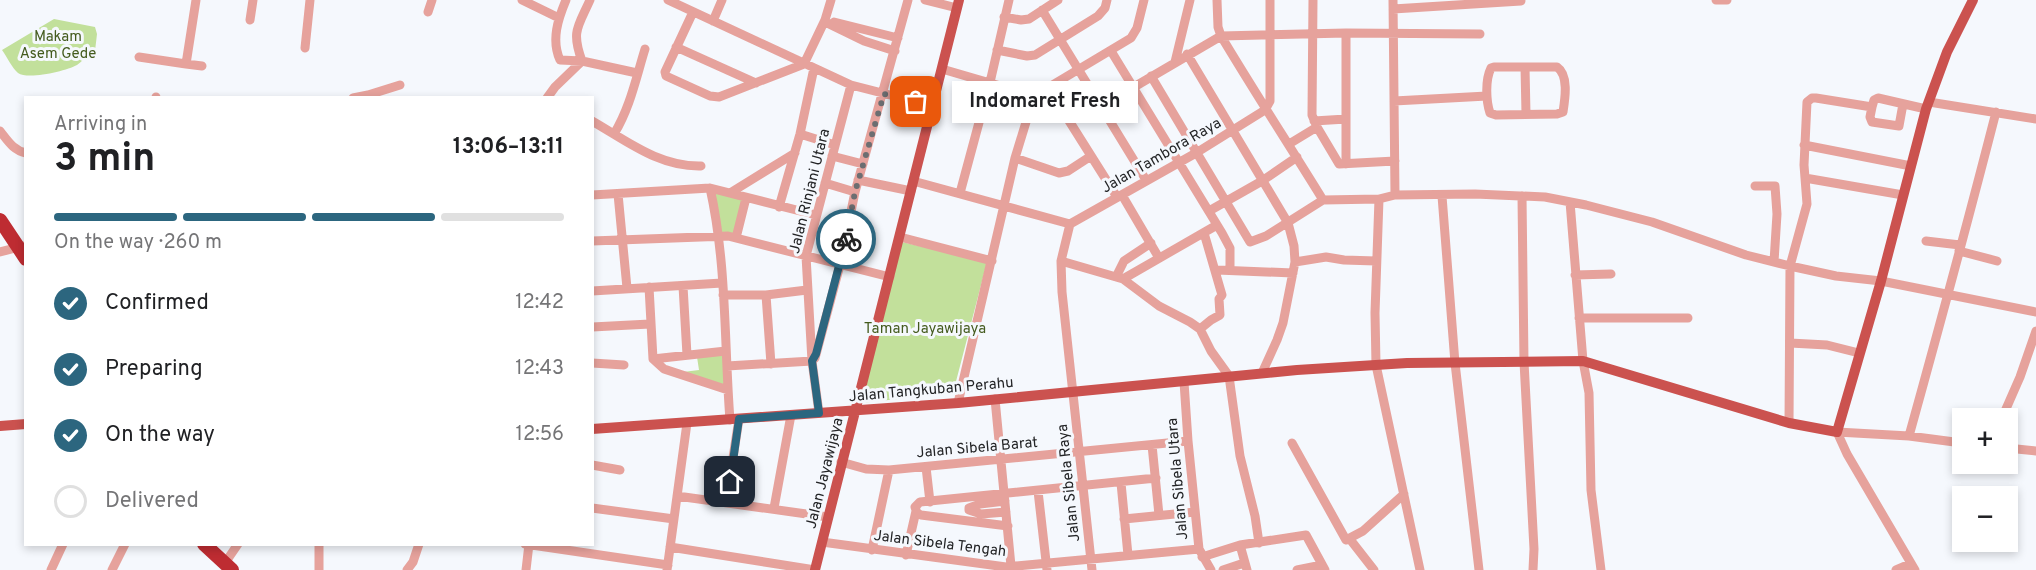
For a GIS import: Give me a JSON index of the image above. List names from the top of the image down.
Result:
{
  "streets": {
    "main road": ["Jalan Tangkuban Perahu", "Jalan Jayawijaya"],
    "street": [
      "Jalan Tambora Raya",
      "Jalan Rinjani Utara",
      "Jalan Sibela Barat",
      "Jalan Sibela Utara",
      "Jalan Sibela Raya",
      "Jalan Sibela Tengah"
    ]
  },
  "crossings": [
    ["Jalan Tambora Raya", "Jalan Sibela Raya"],
    ["Jalan Rinjani Utara", "Jalan Tangkuban Perahu"],
    ["Jalan Tangkuban Perahu", "Jalan Jayawijaya"],
    ["Jalan Tangkuban Perahu", "Jalan Sibela Utara"],
    ["Jalan Tangkuban Perahu", "Jalan Sibela Raya"],
    ["Jalan Sibela Barat", "Jalan Jayawijaya"],
    ["Jalan Sibela Barat", "Jalan Sibela Utara"],
    ["Jalan Sibela Barat", "Jalan Sibela Raya"],
    ["Jalan Jayawijaya", "Jalan Sibela Tengah"],
    ["Jalan Sibela Utara", "Jalan Sibela Tengah"],
    ["Jalan Sibela Raya", "Jalan Sibela Tengah"]
  ],
  "parks": ["Makam Asem Gede", "Taman Jayawijaya"],
  "places": ["Indomaret Fresh"],
  "page": {
    "bubble": "Indomaret Fresh",
    "heading": ["3 min", "Arriving in", "13:06–13:11"],
    "bar": "On the way · 260 m",
    "list": [
      ["Confirmed", "12:42"],
      ["Preparing", "12:43"],
      ["On the way", "12:56"],
      "Delivered"
    ],
    "map_buttons": ["+", "−"]
  }
}
